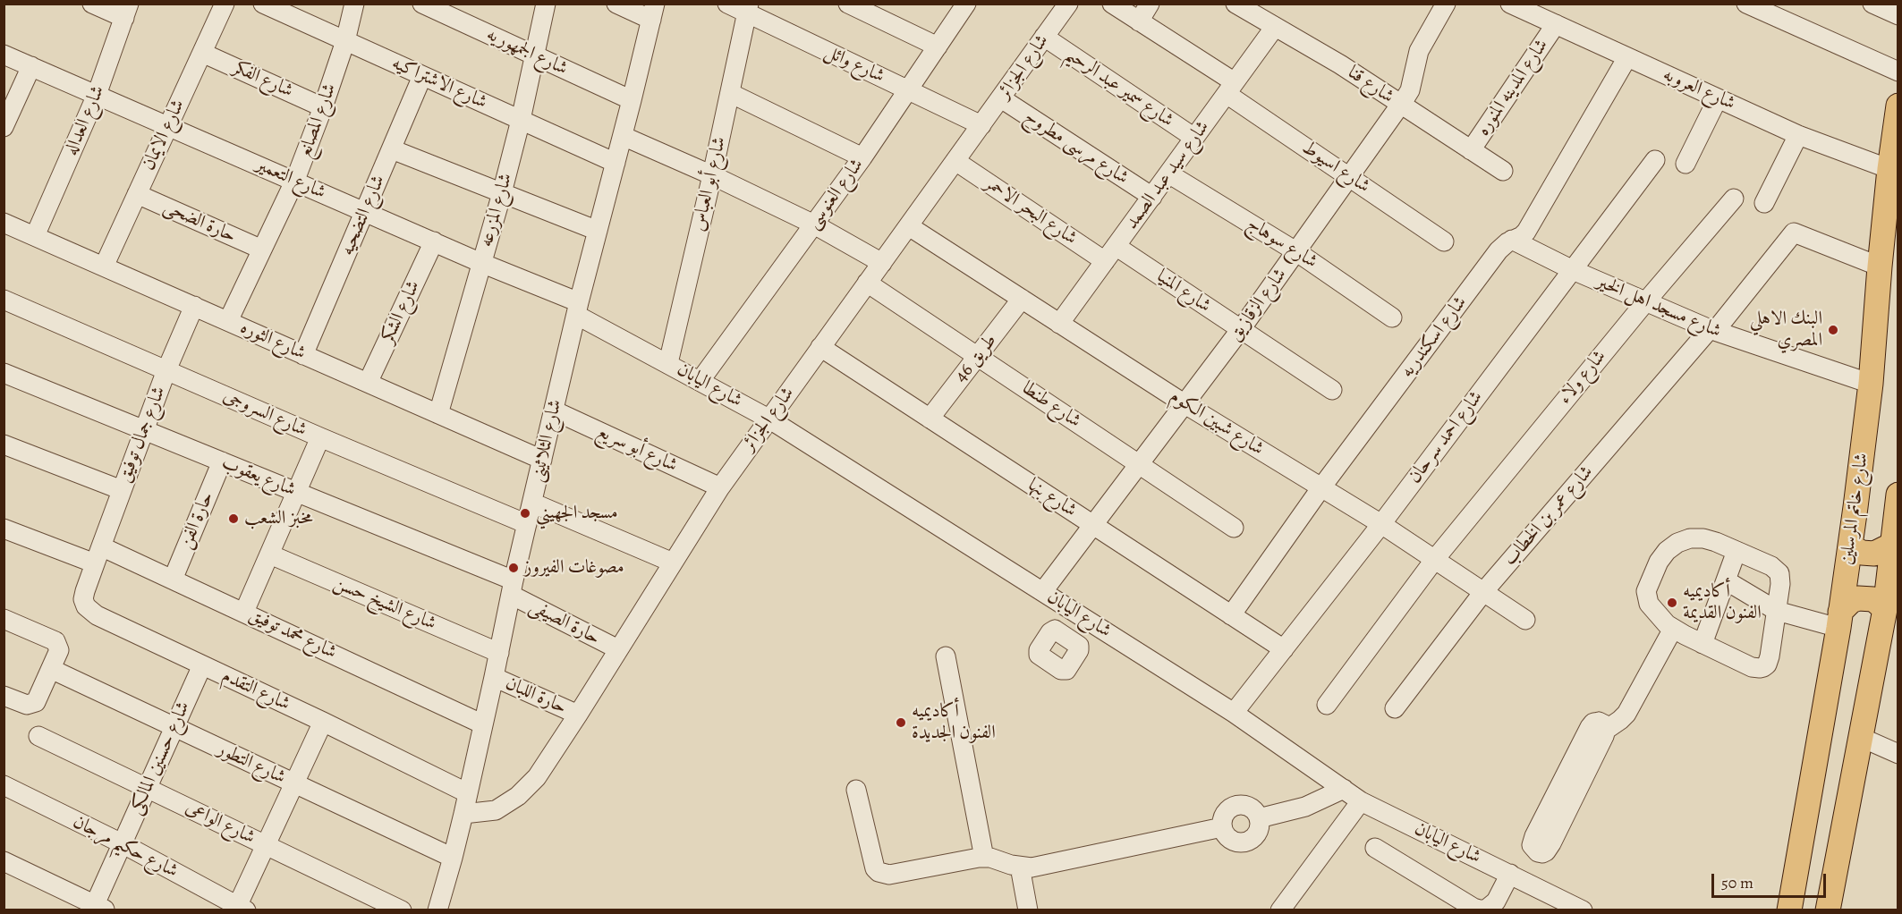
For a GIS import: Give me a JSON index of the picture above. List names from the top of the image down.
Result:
{
  "streets": {
    "main road": ["شارع خاتم المرسلين"],
    "street": [
      "شارع الجمهوريه",
      "شارع وائل",
      "شارع الجزائر",
      "شارع الفكر",
      "شارع الاشتراكيه",
      "شارع قنا",
      "شارع سمير عبد الرحيم",
      "شارع المدينه المنوره",
      "شارع العروبه",
      "شارع العداله",
      "شارع المصانع",
      "شارع الايمان",
      "شارع مرسى مطروح",
      "شارع اسيوط",
      "شارع سيد عبد الصمد",
      "شارع التعمير",
      "شارع أبو العباس",
      "شارع العنوسى",
      "شارع المزرعه",
      "شارع البحر الاحمر",
      "شارع التضحيه",
      "حارة الضحى",
      "شارع سوهاج",
      "شارع المنيا",
      "شارع الزقازيق",
      "شارع مسجد اهل الخير",
      "شارع الشكر",
      "شارع اسكندريه",
      "شارع الثوره",
      "طريق 46",
      "شارع ولاء",
      "شارع اليابان",
      "شارع طنطا",
      "شارع السروجى",
      "شارع شبين الكوم",
      "شارع جمال توفيق",
      "شارع احمد سرحان",
      "شارع الثلاثينى",
      "شارع أبو سريع",
      "شارع يعقوب",
      "شارع بنها",
      "شارع عمر بن الخطاب",
      "حارة الفن",
      "شارع الشيخ حسن",
      "حارة الصيفى",
      "شارع محمد توفيق",
      "شارع التقدم",
      "حارة اللبان",
      "شارع حسنين المالكى",
      "شارع التطور",
      "شارع الواعى",
      "شارع حكيم مرجان"
    ]
  },
  "crossings": [
    ["شارع الجمهوريه", "شارع المزرعه"],
    ["شارع الجمهوريه", "شارع الثلاثينى"],
    ["شارع وائل", "شارع الجزائر"],
    ["شارع وائل", "شارع أبو العباس"],
    ["شارع وائل", "شارع العنوسى"],
    ["شارع الجزائر", "شارع سمير عبد الرحيم"],
    ["شارع الجزائر", "شارع مرسى مطروح"],
    ["شارع الجزائر", "شارع البحر الاحمر"],
    ["شارع الجزائر", "شارع اليابان"],
    ["شارع الجزائر", "شارع طنطا"],
    ["شارع الجزائر", "شارع شبين الكوم"],
    ["شارع الجزائر", "شارع الثلاثينى"],
    ["شارع الجزائر", "شارع أبو سريع"],
    ["شارع الجزائر", "شارع بنها"],
    ["شارع الجزائر", "حارة الصيفى"],
    ["شارع الجزائر", "حارة اللبان"],
    ["شارع الفكر", "شارع المصانع"],
    ["شارع الفكر", "شارع الايمان"],
    ["شارع الاشتراكيه", "شارع المصانع"],
    ["شارع الاشتراكيه", "شارع المزرعه"],
    ["شارع الاشتراكيه", "شارع التضحيه"],
    ["شارع الاشتراكيه", "شارع الثلاثينى"],
    ["شارع قنا", "شارع المدينه المنوره"],
    ["شارع قنا", "شارع سيد عبد الصمد"],
    ["شارع قنا", "شارع الزقازيق"],
    ["شارع سمير عبد الرحيم", "شارع سيد عبد الصمد"],
    ["شارع المدينه المنوره", "شارع العروبه"],
    ["شارع العروبه", "شارع اسكندريه"],
    ["شارع العروبه", "شارع خاتم المرسلين"],
    ["شارع العداله", "شارع التعمير"],
    ["شارع العداله", "شارع الثوره"],
    ["شارع المصانع", "شارع التعمير"],
    ["شارع المصانع", "حارة الضحى"],
    ["شارع المصانع", "شارع الثوره"],
    ["شارع الايمان", "شارع التعمير"],
    ["شارع الايمان", "حارة الضحى"],
    ["شارع الايمان", "شارع الثوره"],
    ["شارع مرسى مطروح", "شارع سيد عبد الصمد"],
    ["شارع اسيوط", "شارع سيد عبد الصمد"],
    ["شارع اسيوط", "شارع الزقازيق"],
    ["شارع سيد عبد الصمد", "شارع البحر الاحمر"],
    ["شارع سيد عبد الصمد", "شارع سوهاج"],
    ["شارع سيد عبد الصمد", "شارع المنيا"],
    ["شارع سيد عبد الصمد", "شارع شبين الكوم"],
    ["شارع التعمير", "شارع المزرعه"],
    ["شارع التعمير", "شارع التضحيه"],
    ["شارع التعمير", "شارع الشكر"],
    ["شارع التعمير", "شارع اليابان"],
    ["شارع التعمير", "شارع الثلاثينى"],
    ["شارع أبو العباس", "شارع اليابان"],
    ["شارع العنوسى", "شارع اليابان"],
    ["شارع المزرعه", "شارع الثوره"],
    ["شارع البحر الاحمر", "شارع المنيا"],
    ["شارع التضحيه", "شارع الثوره"],
    ["شارع سوهاج", "شارع الزقازيق"],
    ["شارع المنيا", "شارع الزقازيق"],
    ["شارع الزقازيق", "شارع اليابان"],
    ["شارع الزقازيق", "شارع طنطا"],
    ["شارع الزقازيق", "شارع شبين الكوم"],
    ["شارع الزقازيق", "شارع بنها"],
    ["شارع مسجد اهل الخير", "شارع اسكندريه"],
    ["شارع مسجد اهل الخير", "شارع ولاء"],
    ["شارع مسجد اهل الخير", "شارع احمد سرحان"],
    ["شارع مسجد اهل الخير", "شارع خاتم المرسلين"],
    ["شارع مسجد اهل الخير", "شارع عمر بن الخطاب"],
    ["شارع الشكر", "شارع الثوره"],
    ["شارع اسكندريه", "شارع شبين الكوم"],
    ["شارع اسكندريه", "شارع بنها"],
    ["شارع الثوره", "شارع جمال توفيق"],
    ["شارع الثوره", "شارع الثلاثينى"],
    ["طريق 46", "شارع طنطا"],
    ["طريق 46", "شارع شبين الكوم"],
    ["طريق 46", "شارع بنها"],
    ["شارع ولاء", "شارع شبين الكوم"],
    ["شارع اليابان", "شارع احمد سرحان"],
    ["شارع اليابان", "شارع الثلاثينى"],
    ["شارع السروجى", "شارع جمال توفيق"],
    ["شارع السروجى", "شارع الثلاثينى"],
    ["شارع شبين الكوم", "شارع احمد سرحان"],
    ["شارع شبين الكوم", "شارع عمر بن الخطاب"],
    ["شارع جمال توفيق", "شارع يعقوب"],
    ["شارع جمال توفيق", "شارع محمد توفيق"],
    ["شارع جمال توفيق", "شارع التقدم"],
    ["شارع احمد سرحان", "شارع بنها"],
    ["شارع الثلاثينى", "شارع أبو سريع"],
    ["شارع الثلاثينى", "شارع يعقوب"],
    ["شارع الثلاثينى", "شارع الشيخ حسن"],
    ["شارع الثلاثينى", "حارة الصيفى"],
    ["شارع الثلاثينى", "شارع محمد توفيق"],
    ["شارع الثلاثينى", "شارع التقدم"],
    ["شارع الثلاثينى", "حارة اللبان"],
    ["شارع الثلاثينى", "شارع التطور"],
    ["شارع يعقوب", "حارة الفن"],
    ["شارع يعقوب", "حارة الصيفى"],
    ["شارع خاتم المرسلين", "شارع عمر بن الخطاب"],
    ["حارة الفن", "شارع محمد توفيق"],
    ["شارع محمد توفيق", "شارع التقدم"],
    ["شارع التقدم", "شارع حسنين المالكى"],
    ["شارع حسنين المالكى", "شارع التطور"],
    ["شارع حسنين المالكى", "شارع الواعى"],
    ["شارع حسنين المالكى", "شارع حكيم مرجان"]
  ],
  "places": [
    "البنك الاهلي المصري",
    "مسجد الجهيني",
    "مخبز الشعب",
    "مصوغات الفيروز",
    "أكاديميه الفنون القديمة",
    "أكاديميه الفنون الجديدة"
  ],
  "scale_bar": "50 m"
}
